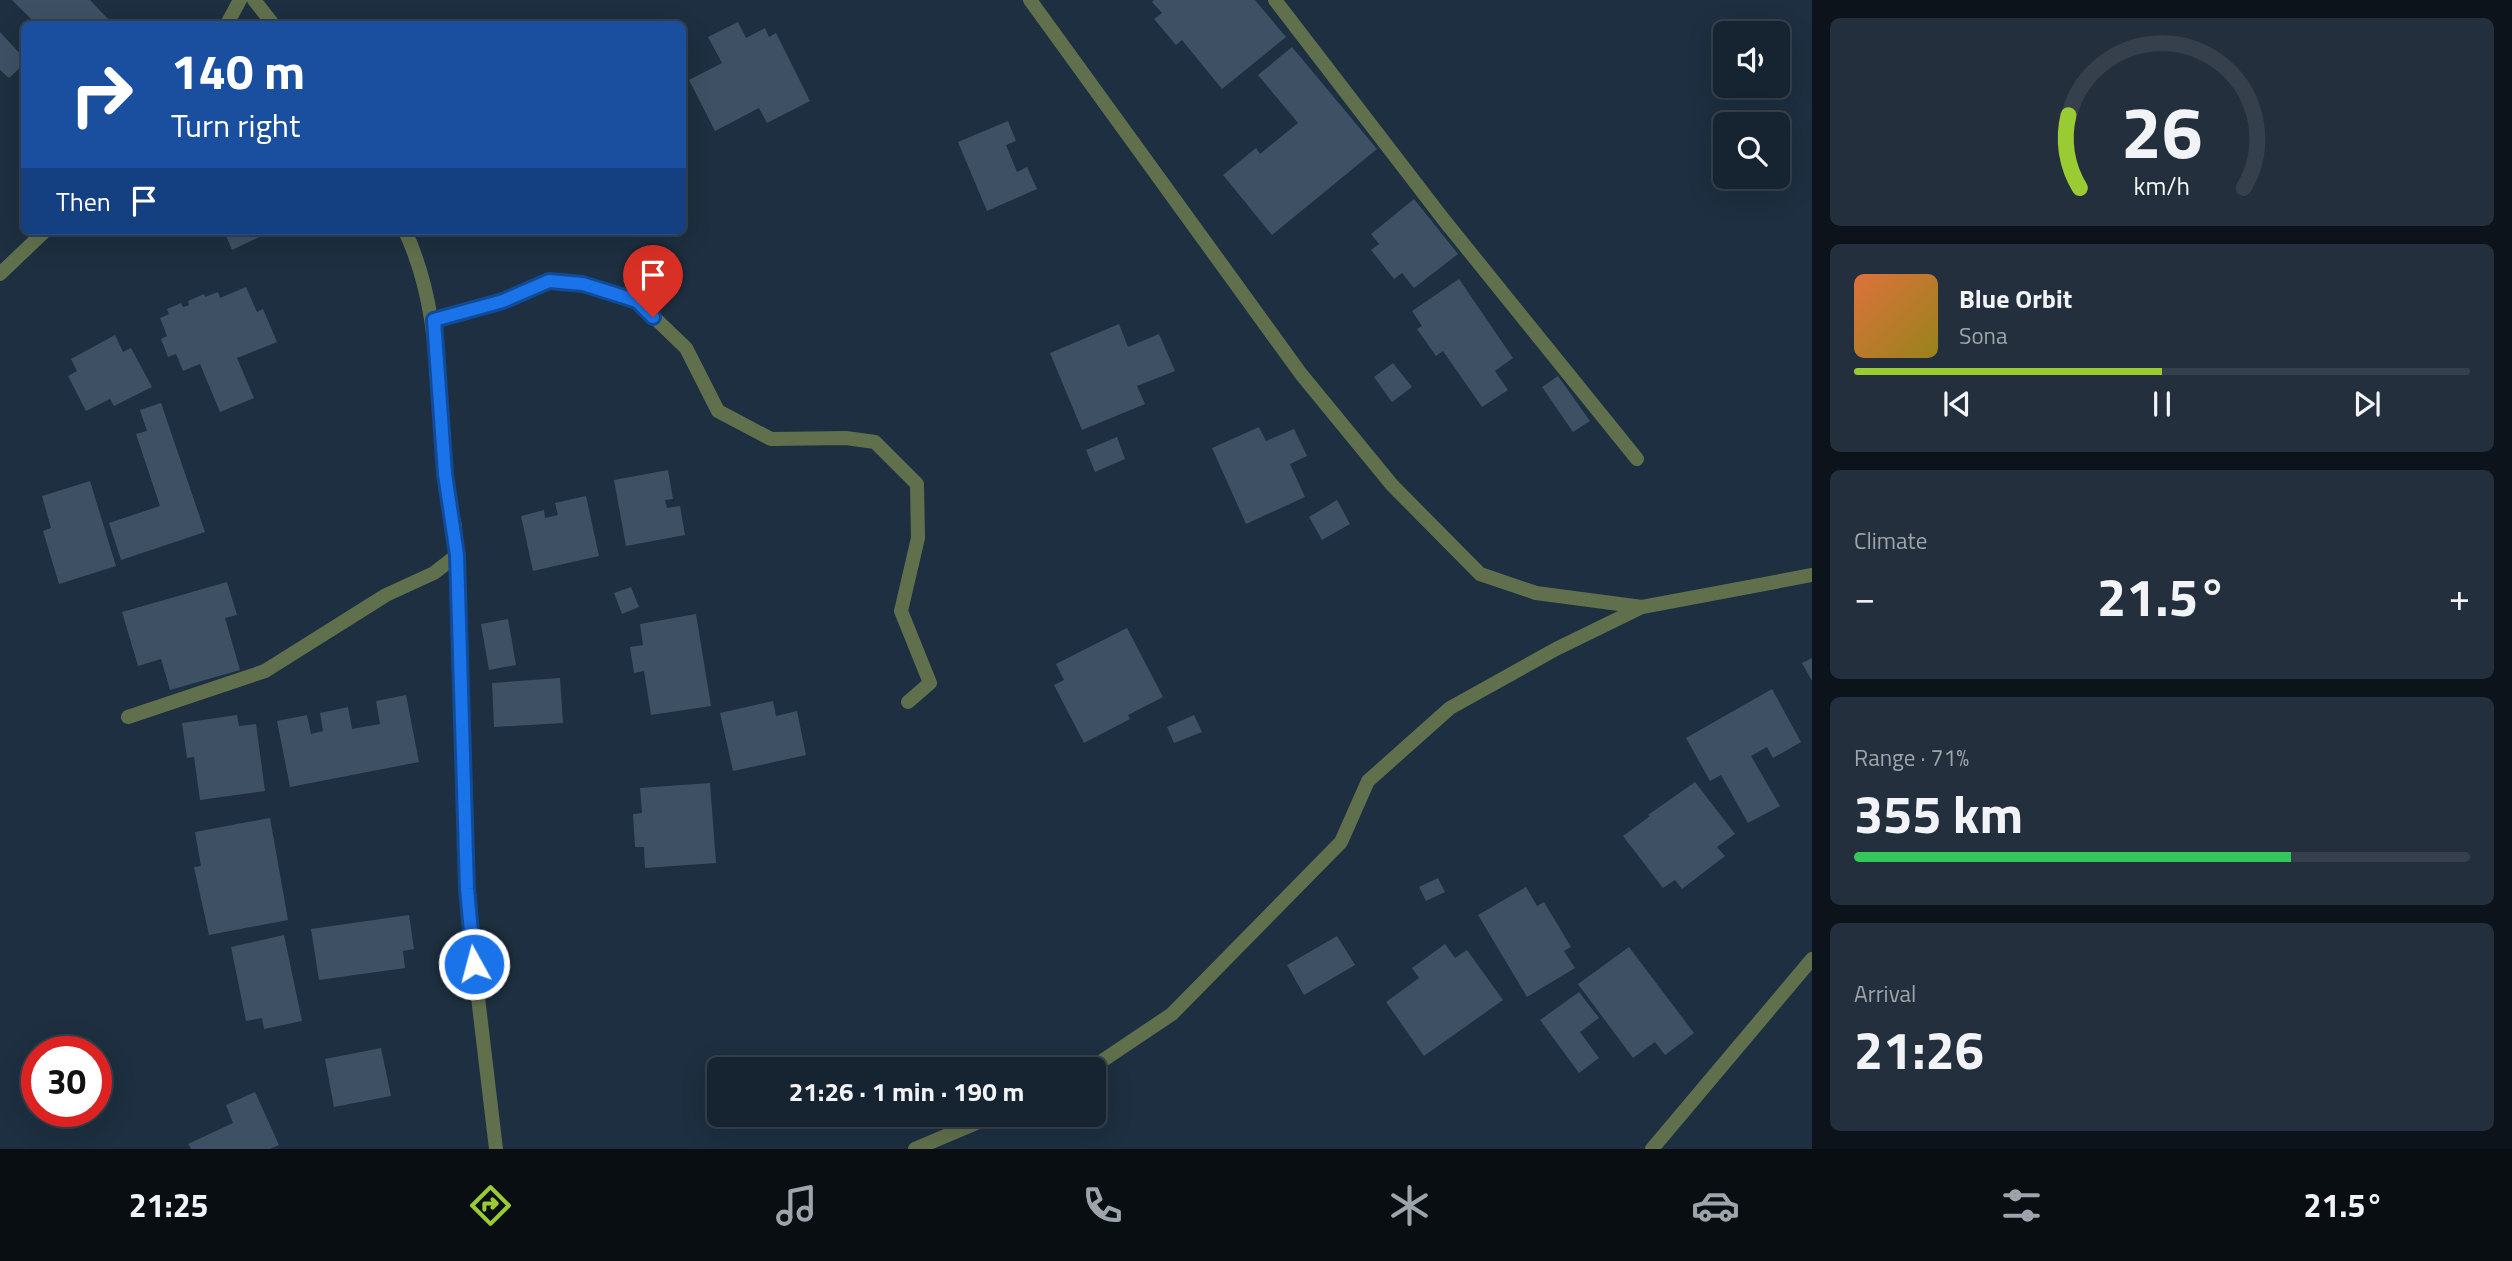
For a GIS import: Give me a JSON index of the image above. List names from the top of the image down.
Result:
{
  "page": {
    "turn": ["140 m", "Turn right"],
    "then": "Then",
    "song": ["Blue Orbit", "Sona"],
    "tile": [
      "Climate",
      ["Range · 71%", "355 km"],
      ["Arrival", "21:26"]
    ],
    "heat": ["−", "21.5°", "+"],
    "limit": "30",
    "trip": "21:26 · 1 min · 190 m",
    "tabs": ["21:25", "21.5°"],
    "gauge": ["26", "km/h"]
  }
}
